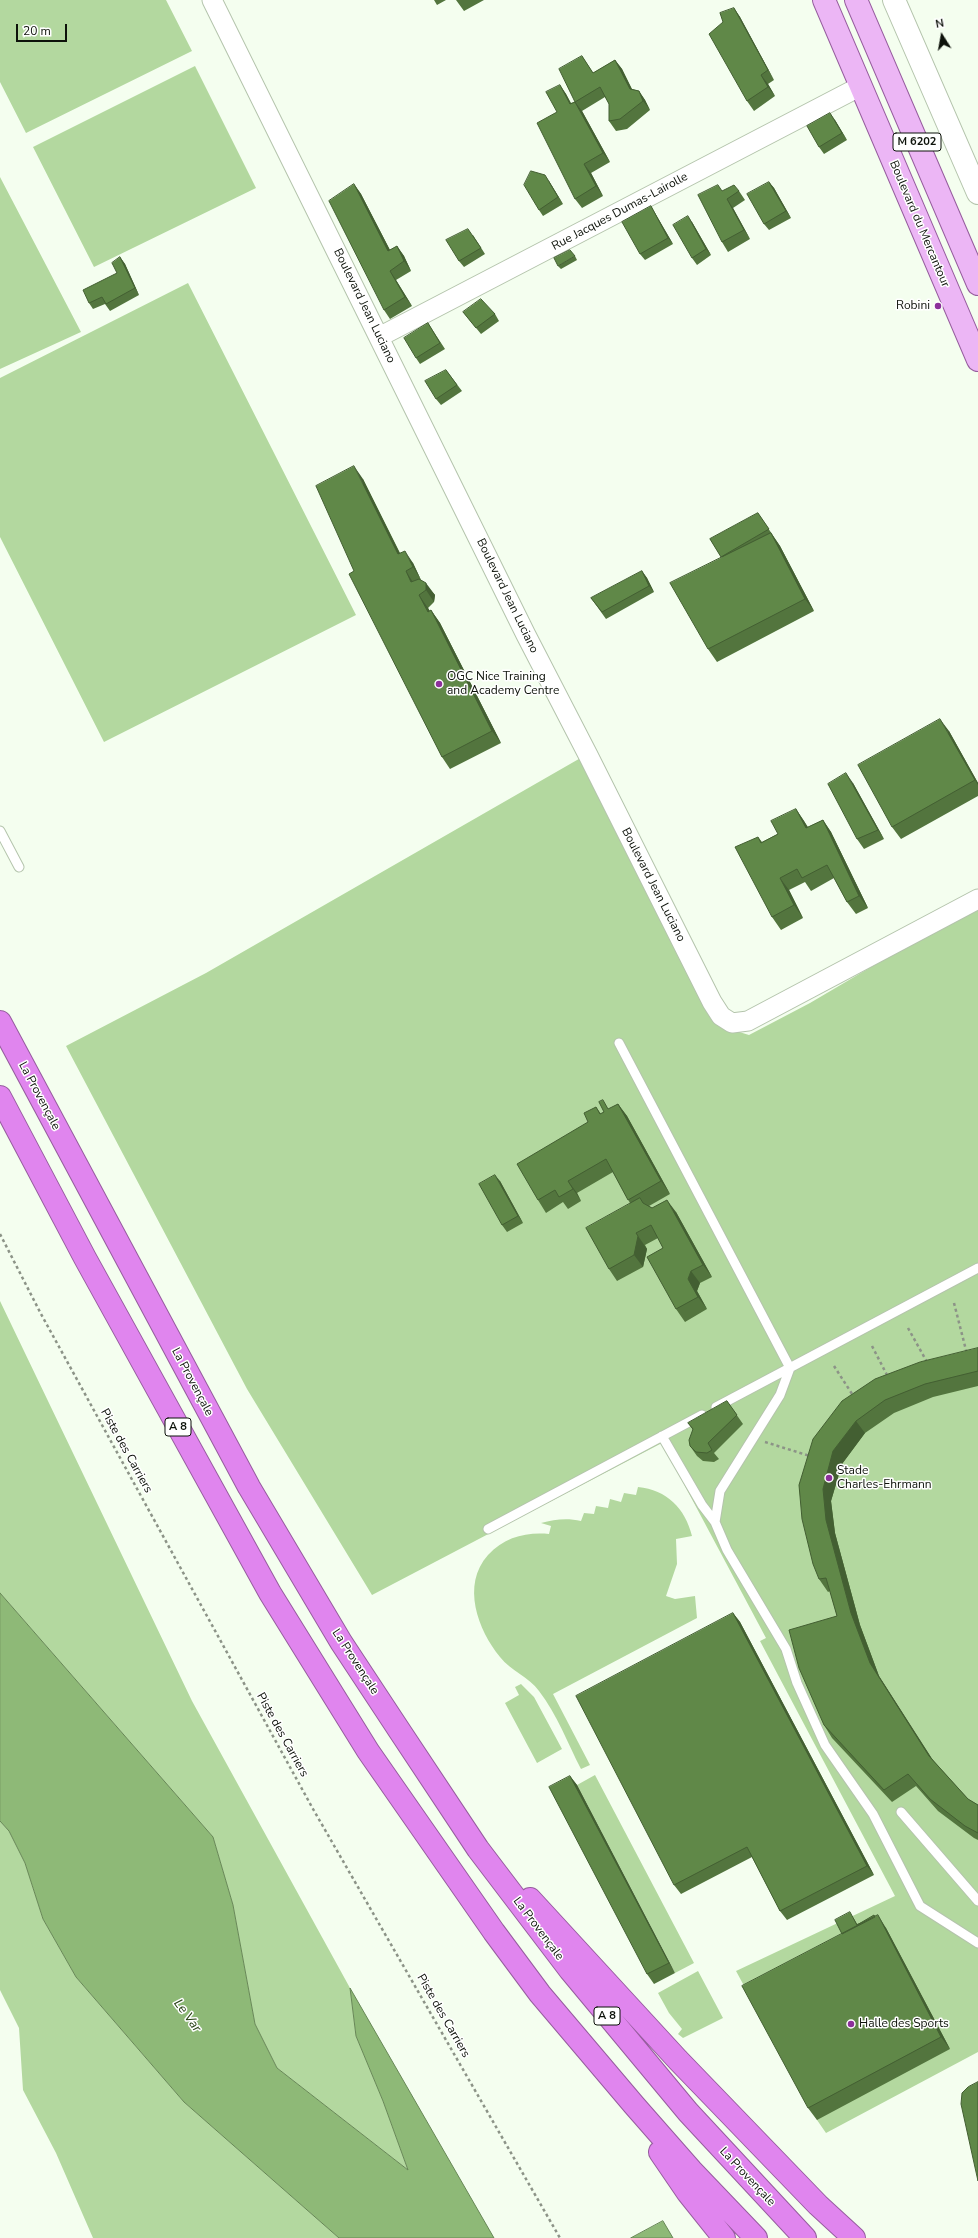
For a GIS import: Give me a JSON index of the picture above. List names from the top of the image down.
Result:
{
  "streets": {
    "highway": ["La Provençale", "A 8"],
    "main road": ["M 6202", "Boulevard du Mercantour"],
    "street": ["Rue Jacques Dumas-Lairolle", "Boulevard Jean Luciano"],
    "path": ["Piste des Carriers"]
  },
  "crossings": [
    ["Rue Jacques Dumas-Lairolle", "Boulevard du Mercantour"],
    ["Rue Jacques Dumas-Lairolle", "Boulevard Jean Luciano"]
  ],
  "water": ["Le Var"],
  "places": [
    "Robini",
    "OGC Nice Training and Academy Centre",
    "Stade Charles-Ehrmann",
    "Halle des Sports"
  ],
  "scale_bar": "20 m",
  "north": "top"
}
